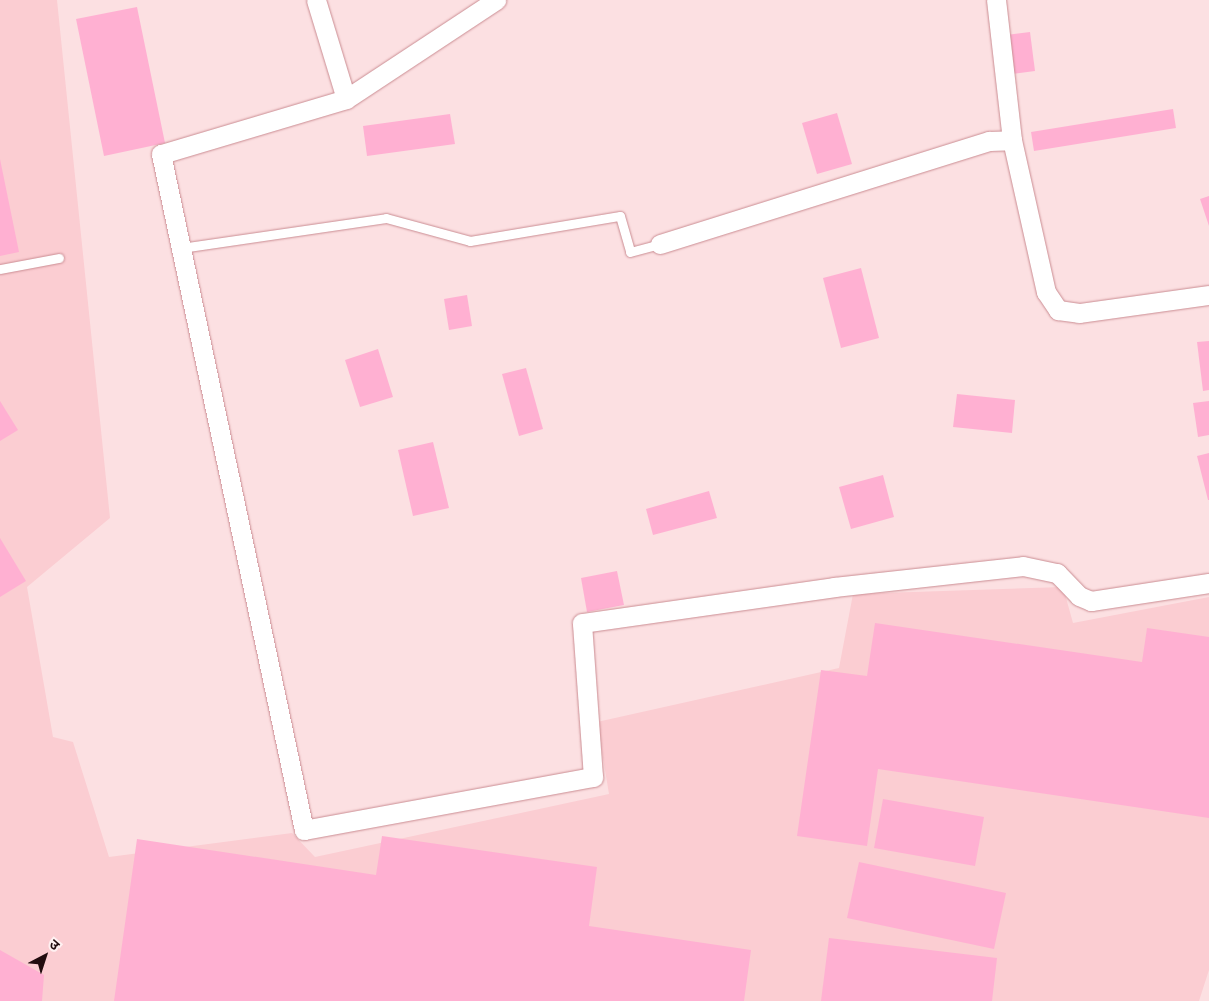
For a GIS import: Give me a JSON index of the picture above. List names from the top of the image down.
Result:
{
  "north": "top right"
}
